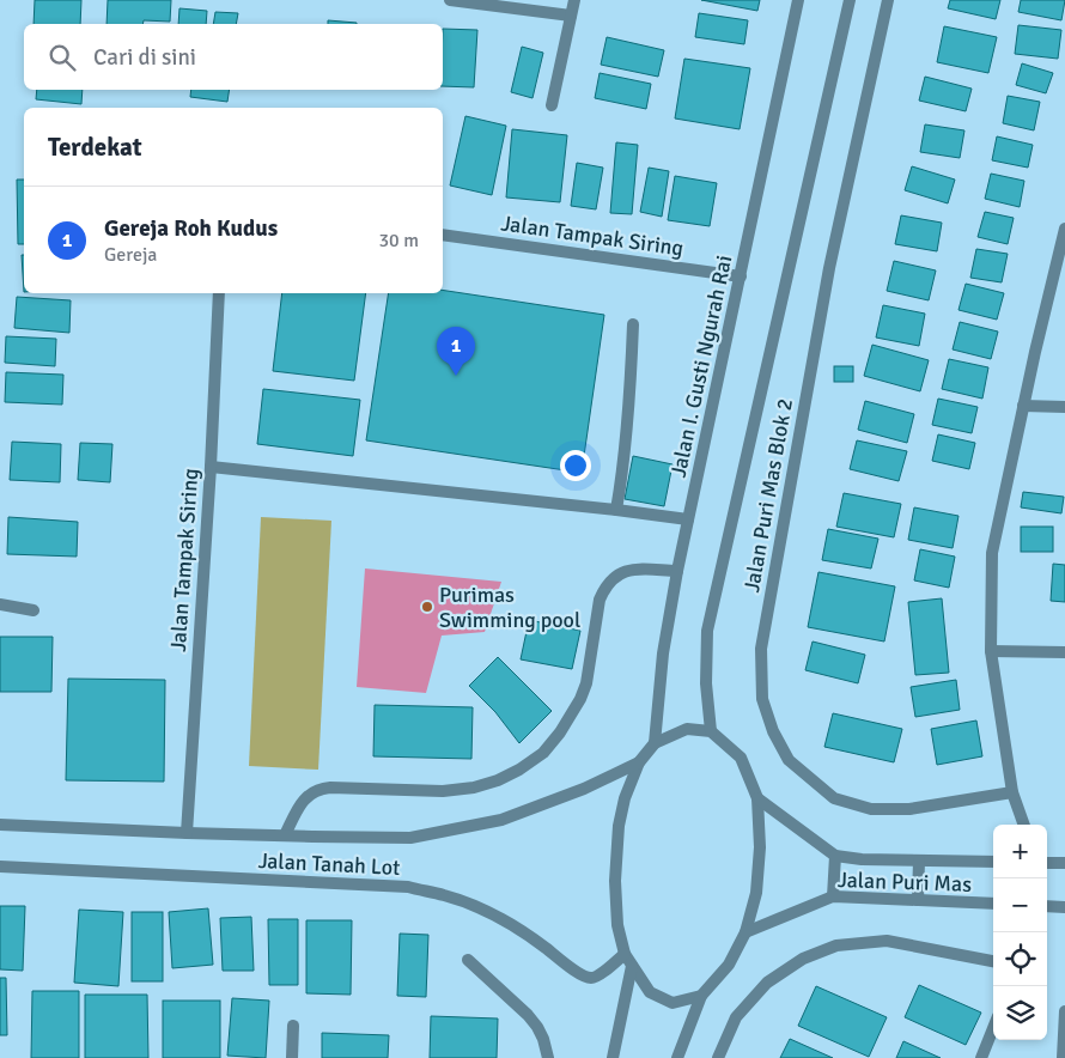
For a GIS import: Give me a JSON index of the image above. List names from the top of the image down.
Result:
{
  "streets": {
    "street": [
      "Jalan Tampak Siring",
      "Jalan I. Gusti Ngurah Rai",
      "Jalan Puri Mas Blok 2",
      "Jalan Tanah Lot",
      "Jalan Puri Mas"
    ]
  },
  "crossings": [
    ["Jalan Tampak Siring", "Jalan I. Gusti Ngurah Rai"],
    ["Jalan Tampak Siring", "Jalan Tanah Lot"]
  ],
  "places": ["Purimas Swimming pool"],
  "page": {
    "search": "Cari di sini",
    "heading": "Terdekat",
    "list": [
      {
        "mark": "1",
        "name": "Gereja Roh Kudus",
        "note": "Gereja",
        "value": "30 m"
      }
    ],
    "pins": "1",
    "map_buttons": ["+", "−"]
  }
}
